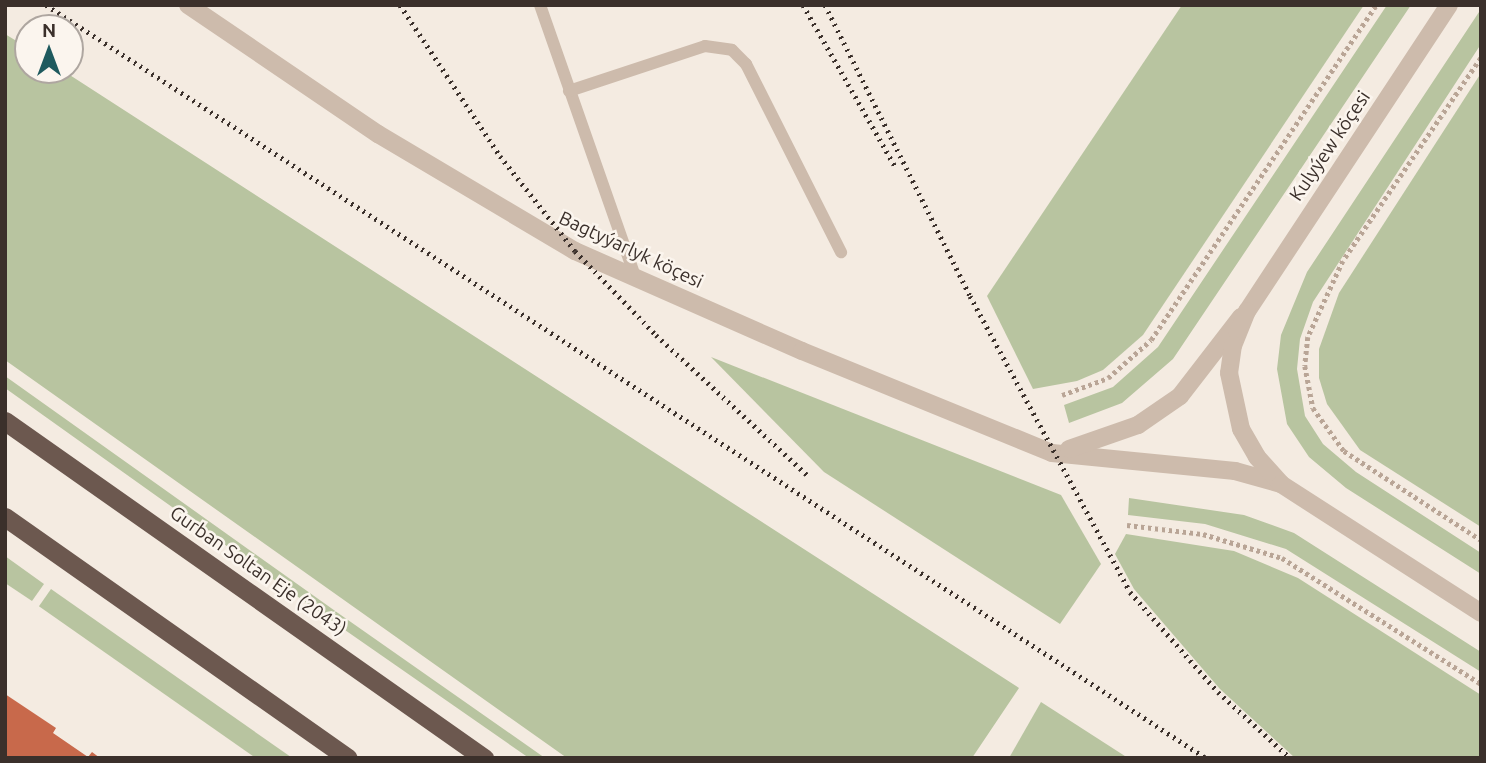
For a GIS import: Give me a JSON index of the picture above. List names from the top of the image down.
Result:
{
  "streets": {
    "highway": ["Gurban Soltan Eje (2043)"],
    "street": ["Kulyýew köçesi", "Bagtyýarlyk köçesi"]
  },
  "north": "top"
}
